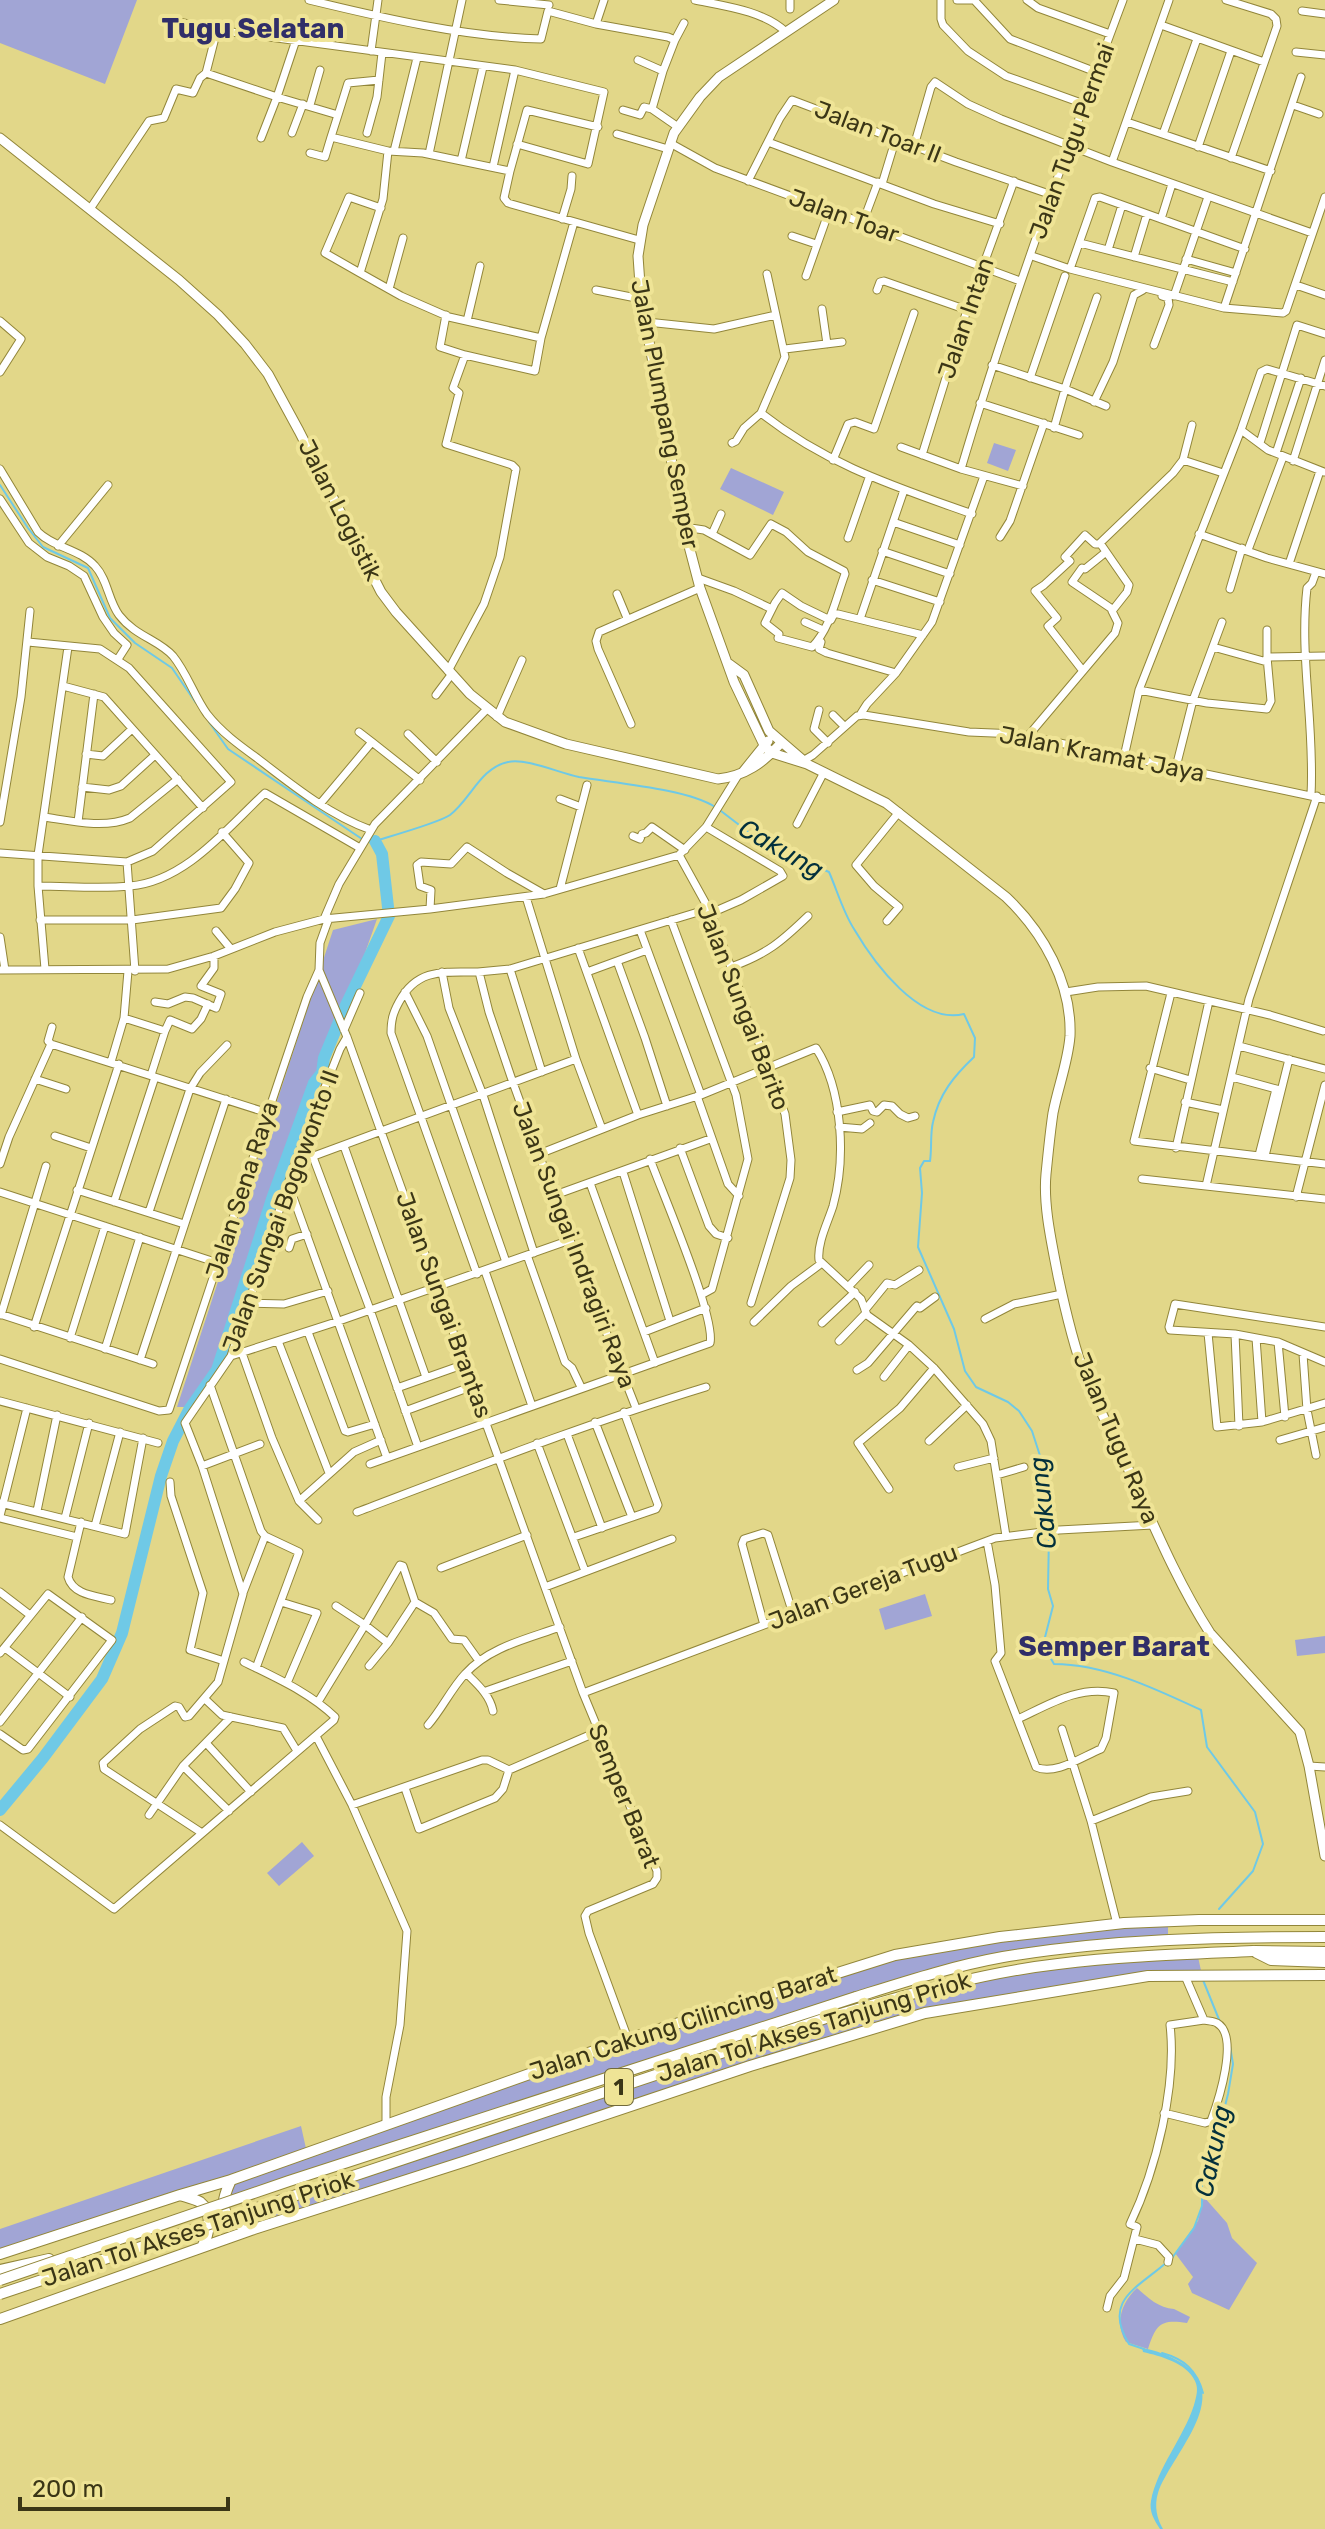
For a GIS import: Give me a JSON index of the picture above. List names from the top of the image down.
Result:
{
  "streets": {
    "highway": ["Jalan Cakung Cilincing Barat", "Jalan Tol Akses Tanjung Priok", "1"],
    "main road": ["Jalan Plumpang Semper", "Jalan Logistik", "Jalan Tugu Raya"],
    "street": [
      "Jalan Toar II",
      "Jalan Tugu Permai",
      "Jalan Toar",
      "Jalan Intan",
      "Jalan Kramat Jaya",
      "Jalan Sungai Barito",
      "Jalan Sena Raya",
      "Jalan Sungai Bogowonto II",
      "Jalan Sungai Indragiri Raya",
      "Jalan Sungai Brantas",
      "Jalan Gereja Tugu",
      "Semper Barat"
    ]
  },
  "crossings": [
    ["Jalan Toar II", "Jalan Tugu Permai"],
    ["Jalan Toar II", "Jalan Toar"],
    ["Jalan Toar II", "Jalan Intan"],
    ["Jalan Tugu Permai", "Jalan Toar"],
    ["Jalan Toar", "Jalan Intan"],
    ["Jalan Toar", "Jalan Plumpang Semper"],
    ["Jalan Plumpang Semper", "Jalan Tugu Raya"],
    ["Jalan Sena Raya", "Jalan Sungai Brantas"],
    ["Jalan Sungai Bogowonto II", "Jalan Sungai Brantas"],
    ["Jalan Sungai Brantas", "Jalan Gereja Tugu"],
    ["Jalan Sungai Brantas", "Semper Barat"],
    ["Jalan Tugu Raya", "Jalan Gereja Tugu"],
    ["Jalan Gereja Tugu", "Semper Barat"],
    ["Semper Barat", "Jalan Cakung Cilincing Barat"]
  ],
  "districts": ["Tugu Selatan", "Semper Barat"],
  "water": ["Cakung"],
  "scale_bar": "200 m"
}
